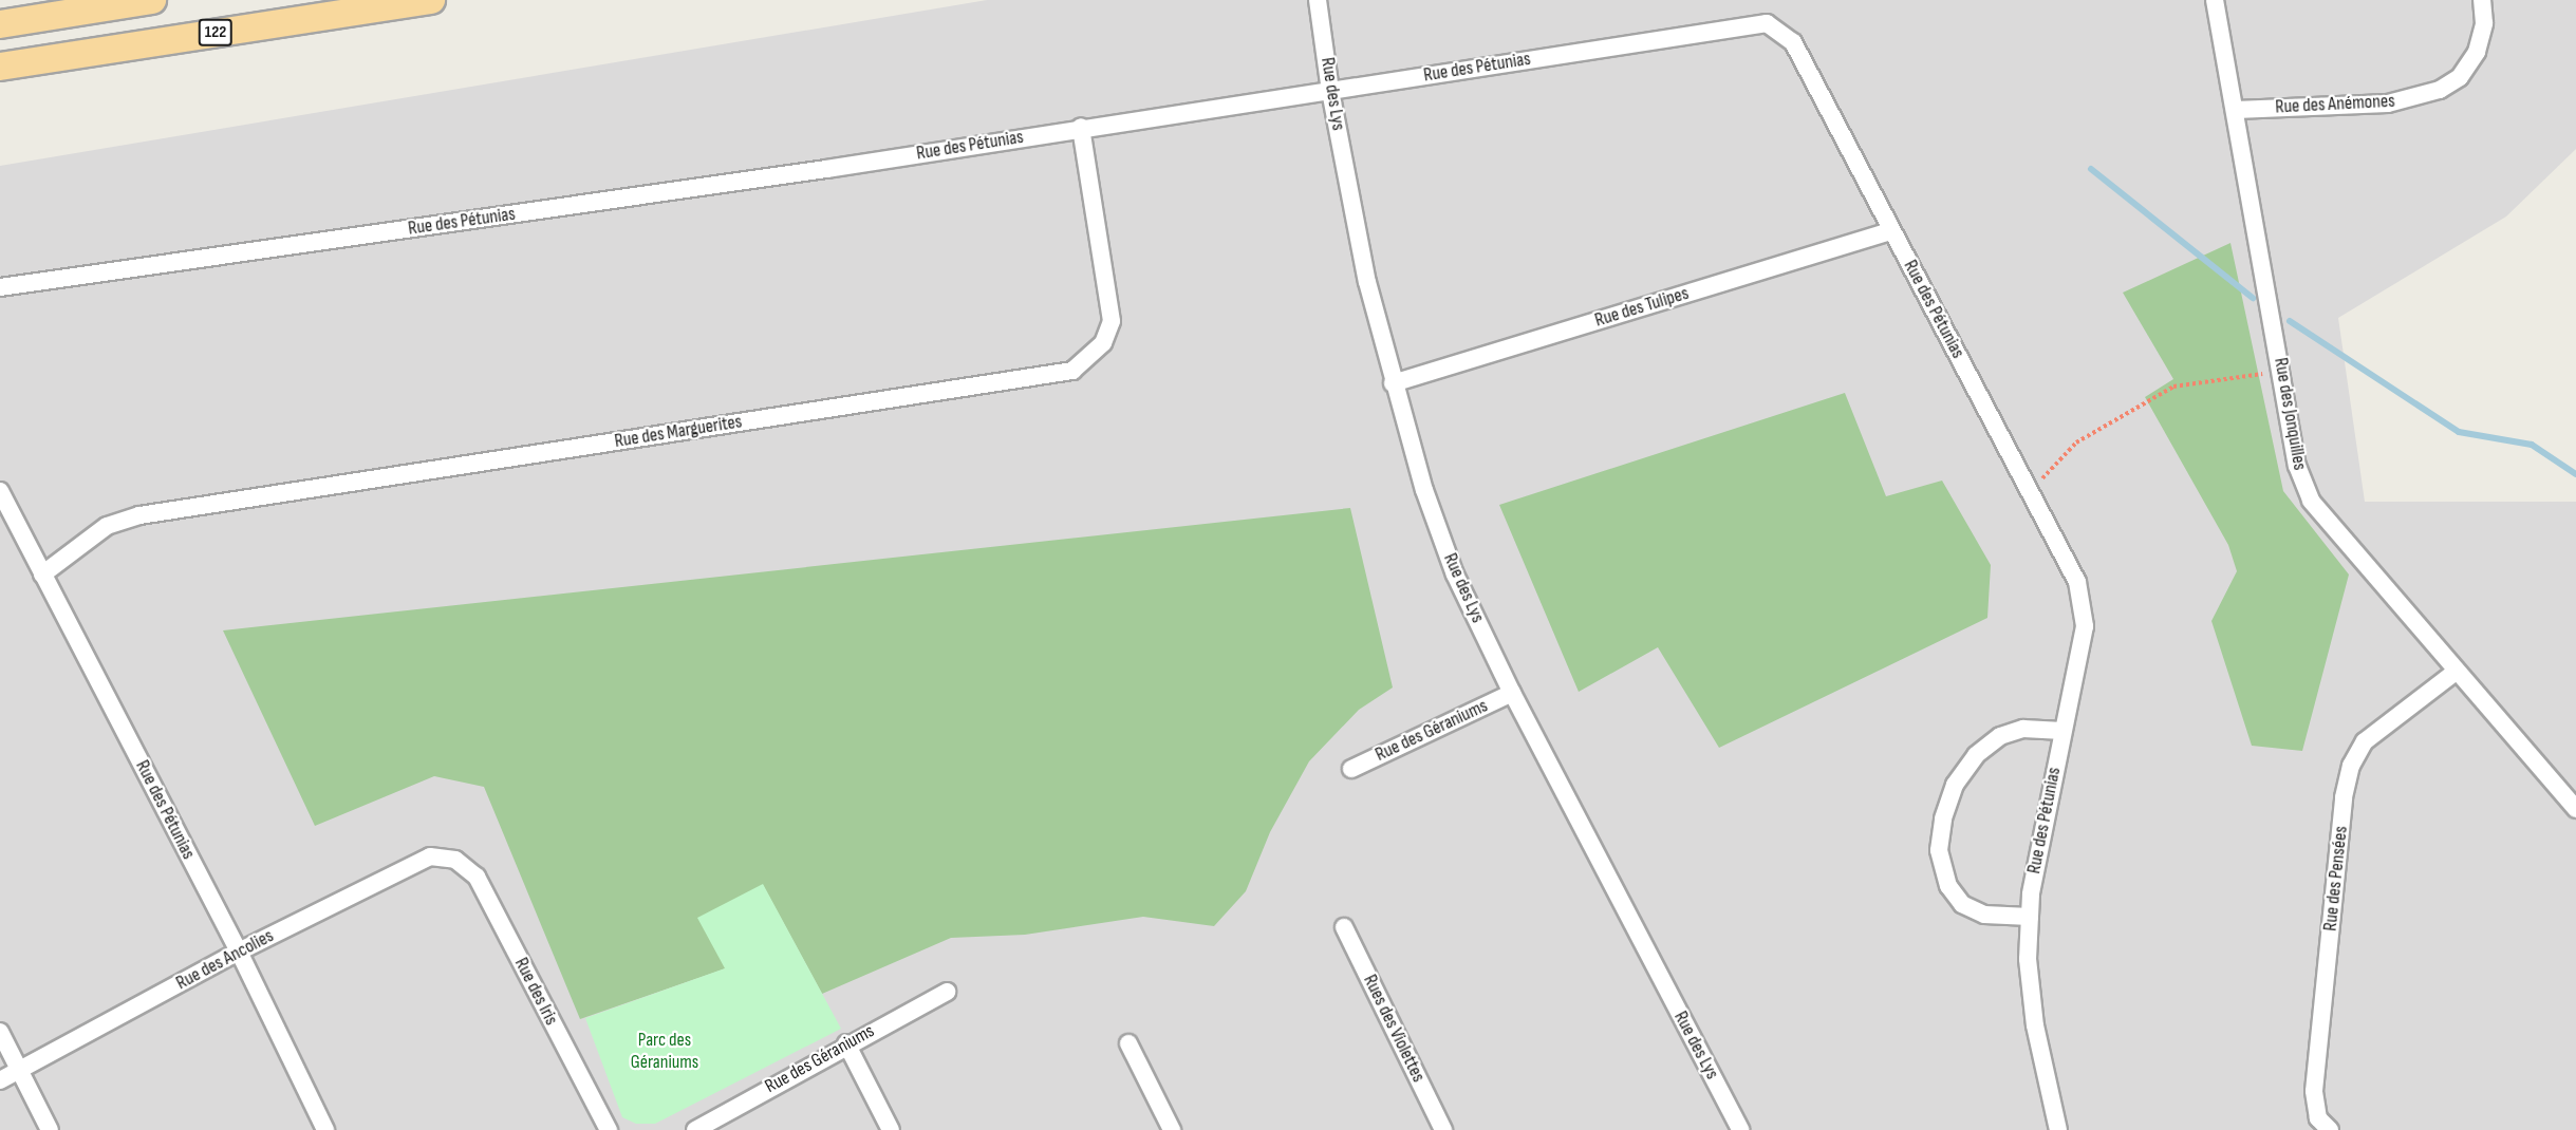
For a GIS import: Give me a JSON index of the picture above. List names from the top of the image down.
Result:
{
  "streets": {
    "main road": ["122"],
    "street": [
      "Rue des Pétunias",
      "Rue des Lys",
      "Rue des Anémones",
      "Rue des Tulipes",
      "Rue des Jonquilles",
      "Rue des Marguerites",
      "Rue des Géraniums",
      "Rue des Pensées",
      "Rue des Ancolies",
      "Rue des Iris",
      "Rues des Violettes"
    ]
  },
  "crossings": [
    ["Rue des Pétunias", "Rue des Lys"],
    ["Rue des Pétunias", "Rue des Tulipes"],
    ["Rue des Pétunias", "Rue des Marguerites"],
    ["Rue des Pétunias", "Rue des Ancolies"],
    ["Rue des Lys", "Rue des Tulipes"],
    ["Rue des Lys", "Rue des Géraniums"],
    ["Rue des Anémones", "Rue des Jonquilles"],
    ["Rue des Jonquilles", "Rue des Pensées"],
    ["Rue des Ancolies", "Rue des Iris"]
  ],
  "parks": ["Parc des Géraniums"]
}
